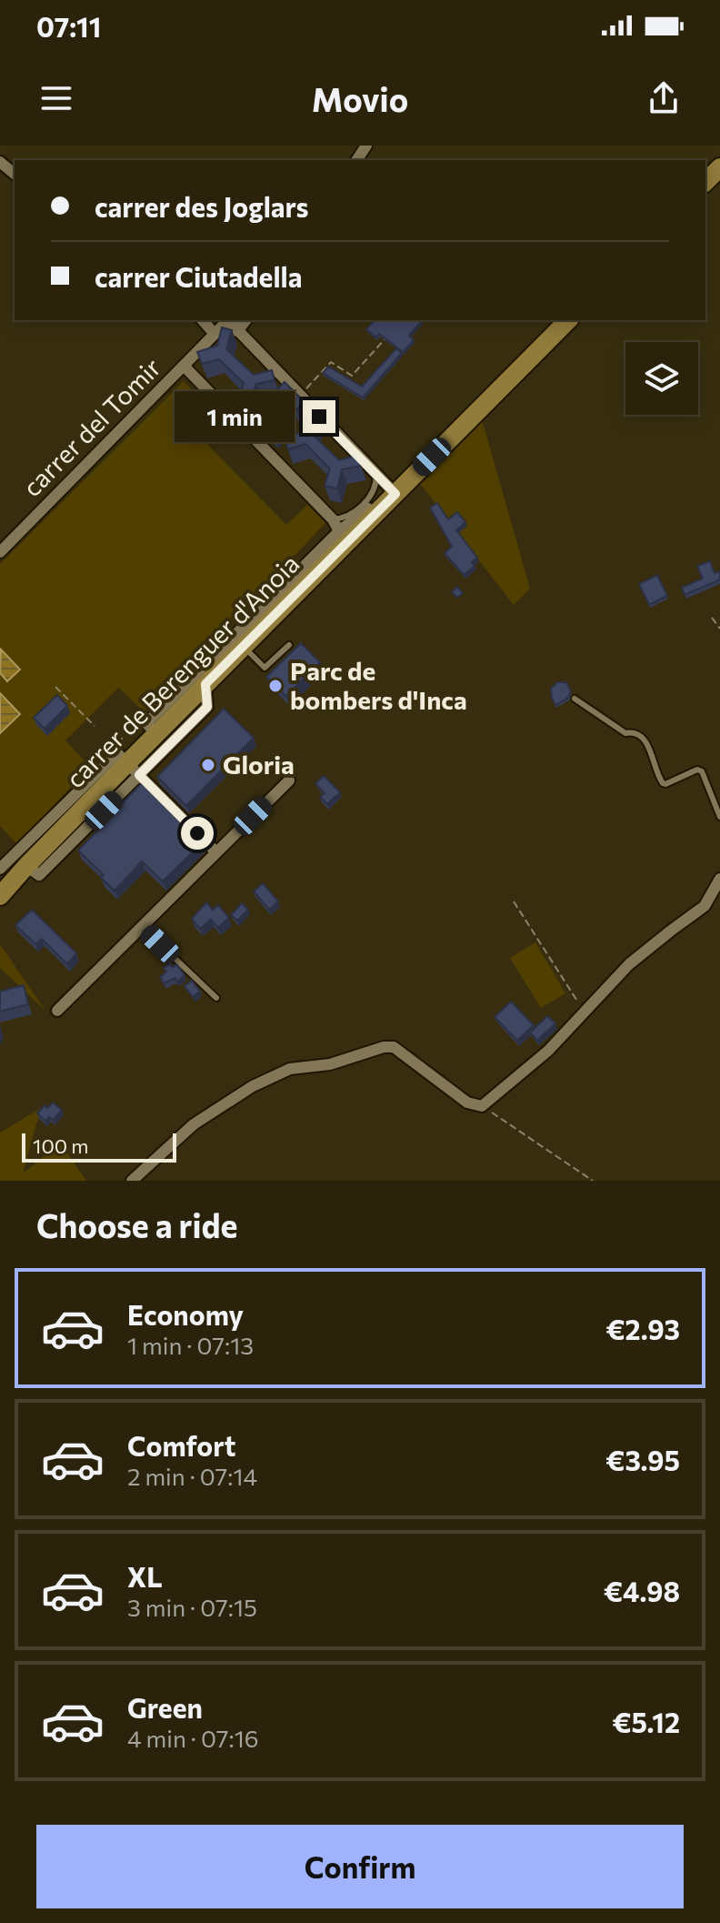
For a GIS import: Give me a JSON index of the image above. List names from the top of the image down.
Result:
{
  "streets": {
    "main road": ["carrer de Berenguer d'Anoia"],
    "street": ["carrer del Tomir"]
  },
  "places": ["Parc de bombers d'Inca", "Gloria"],
  "scale_bar": "100 m",
  "page": {
    "status": "07:11",
    "header": "Movio",
    "banner": ["carrer des Joglars", "carrer Ciutadella"],
    "bubble": "1 min",
    "scale": "100 m",
    "heading": "Choose a ride",
    "list": [
      {
        "name": "Economy",
        "note": "1 min · 07:13",
        "value": "€2.93"
      },
      {
        "name": "Comfort",
        "note": "2 min · 07:14",
        "value": "€3.95"
      },
      {
        "name": "XL",
        "note": "3 min · 07:15",
        "value": "€4.98"
      },
      {
        "name": "Green",
        "note": "4 min · 07:16",
        "value": "€5.12"
      }
    ],
    "buttons": "Confirm"
  }
}
